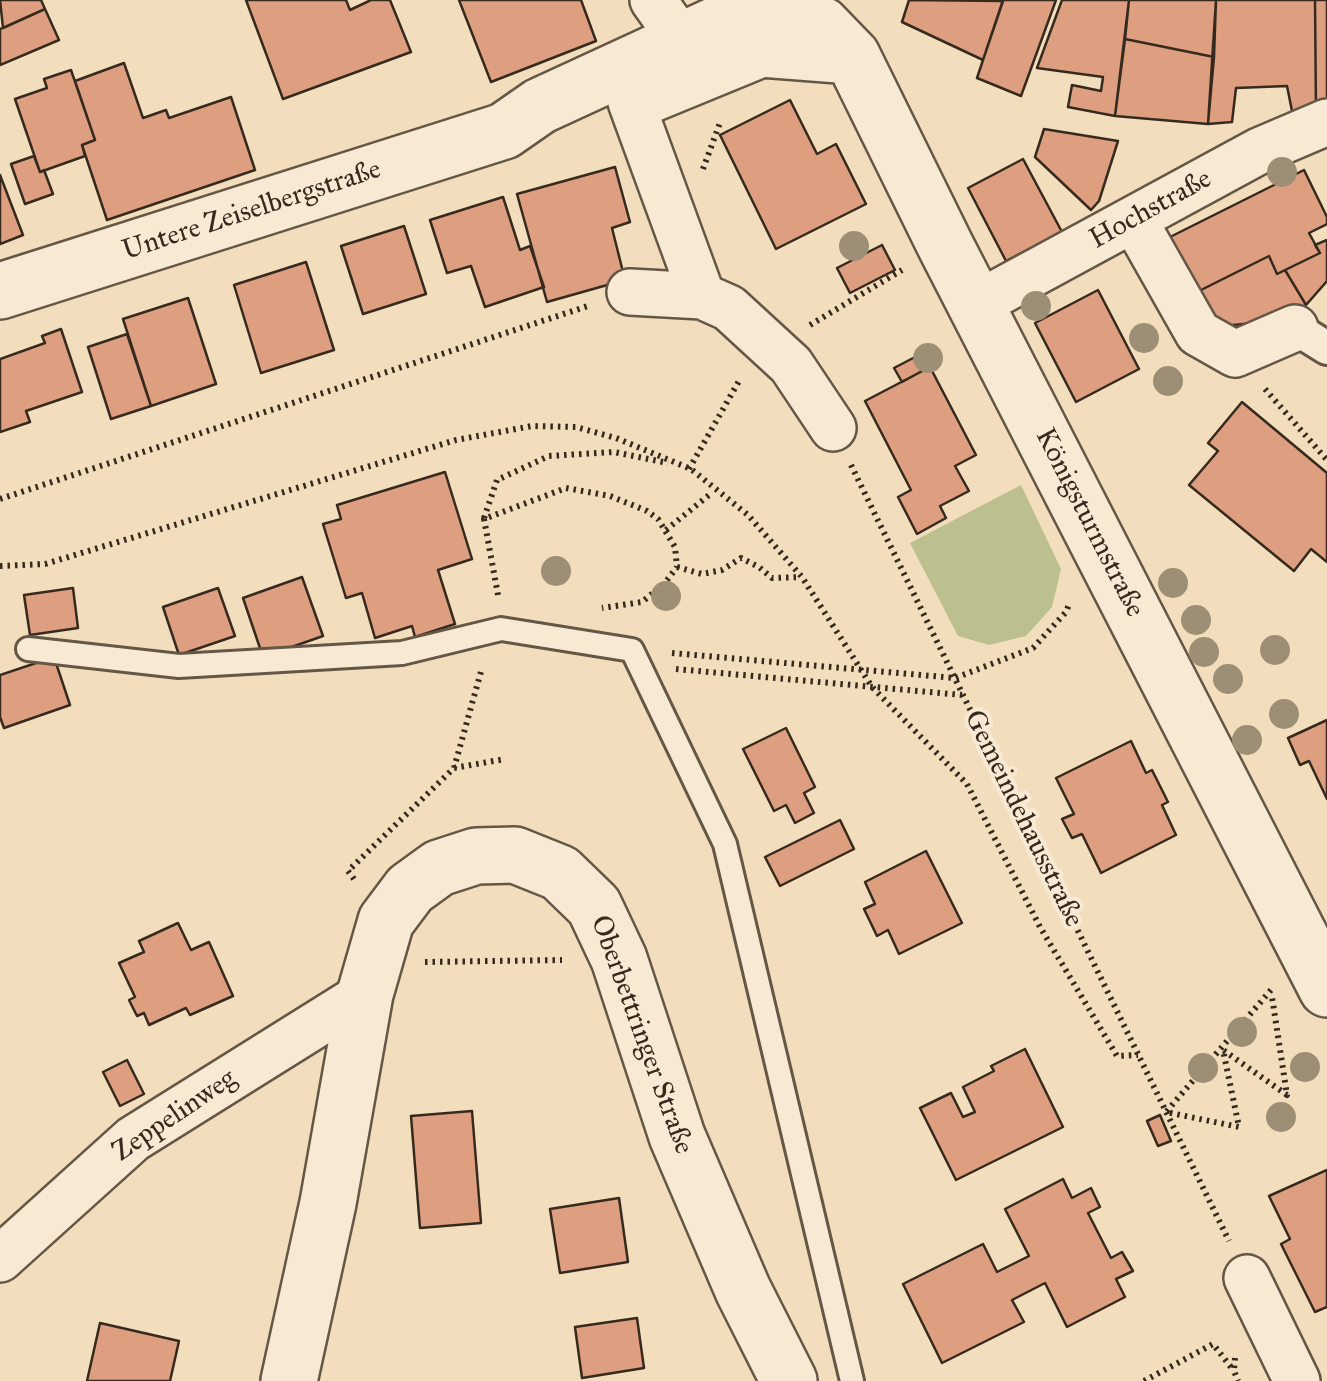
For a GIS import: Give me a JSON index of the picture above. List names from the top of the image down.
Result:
{
  "streets": {
    "street": [
      "Hochstraße",
      "Untere Zeiselbergstraße",
      "Königsturmstraße",
      "Oberbettringer Straße",
      "Zeppelinweg"
    ],
    "path": ["Gemeindehausstraße"]
  },
  "crossings": [
    ["Hochstraße", "Königsturmstraße"],
    ["Untere Zeiselbergstraße", "Königsturmstraße"],
    ["Oberbettringer Straße", "Zeppelinweg"]
  ]
}
